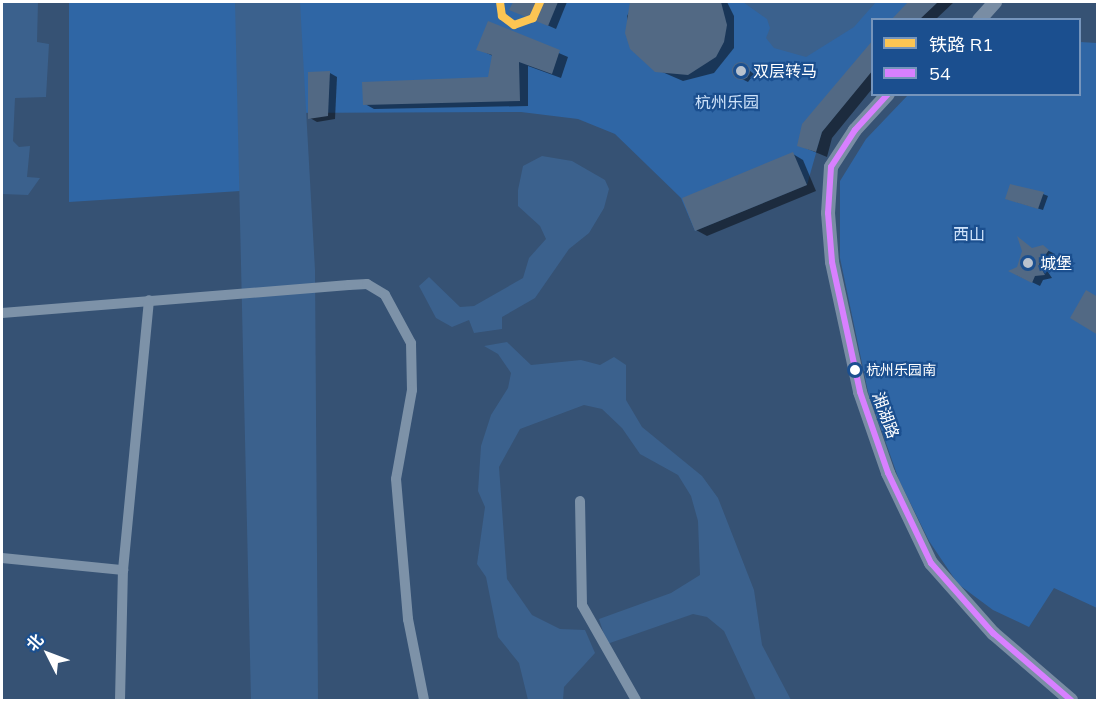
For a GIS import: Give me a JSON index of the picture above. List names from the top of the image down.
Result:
{
  "streets": {
    "main road": ["湘湖路"]
  },
  "parks": ["杭州乐园", "西山"],
  "places": ["双层转马", "城堡", "杭州乐园南"],
  "lines": ["rail line R1", "transit line 54"],
  "legend": ["铁路 R1", "54"],
  "north": "top left"
}
